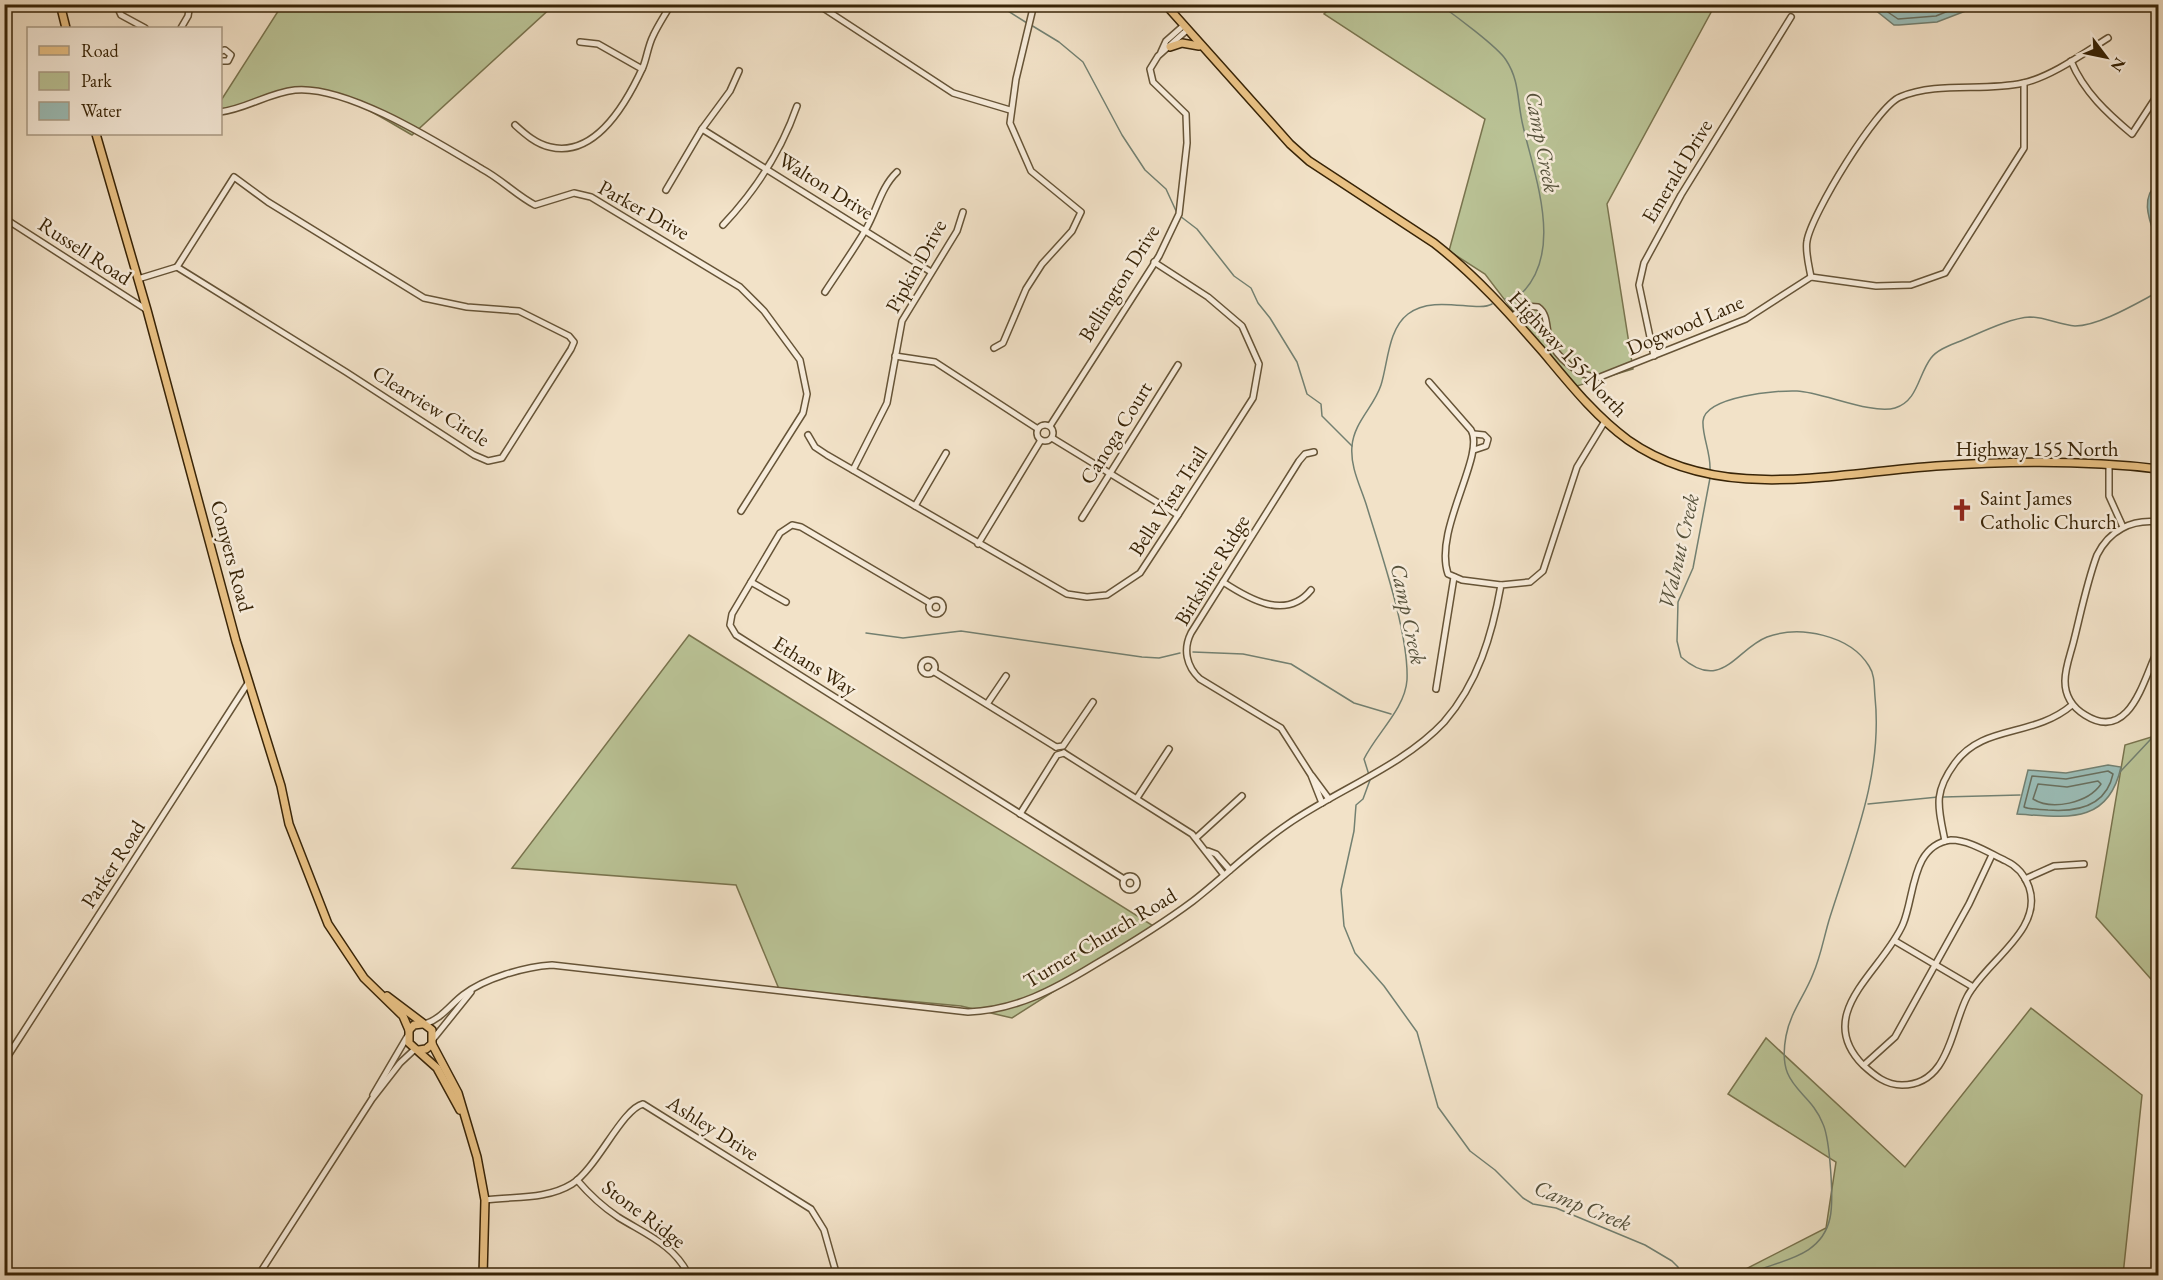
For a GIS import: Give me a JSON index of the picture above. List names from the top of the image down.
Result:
{
  "streets": {
    "main road": ["Highway 155 North", "Conyers Road"],
    "street": [
      "Emerald Drive",
      "Walton Drive",
      "Parker Drive",
      "Russell Road",
      "Pipkin Drive",
      "Bellington Drive",
      "Dogwood Lane",
      "Clearview Circle",
      "Canoga Court",
      "Bella Vista Trail",
      "Birkshire Ridge",
      "Ethans Way",
      "Parker Road",
      "Turner Church Road",
      "Ashley Drive",
      "Stone Ridge"
    ]
  },
  "crossings": [
    ["Emerald Drive", "Dogwood Lane"],
    ["Walton Drive", "Pipkin Drive"],
    ["Russell Road", "Conyers Road"],
    ["Pipkin Drive", "Bella Vista Trail"],
    ["Bellington Drive", "Bella Vista Trail"],
    ["Dogwood Lane", "Highway 155 North"],
    ["Conyers Road", "Parker Road"],
    ["Conyers Road", "Turner Church Road"],
    ["Birkshire Ridge", "Turner Church Road"],
    ["Ashley Drive", "Stone Ridge"]
  ],
  "water": ["Camp Creek", "Walnut Creek"],
  "places": {
    "church": ["Saint James Catholic Church"]
  },
  "legend": ["Road", "Park", "Water"],
  "north": "bottom right"
}
